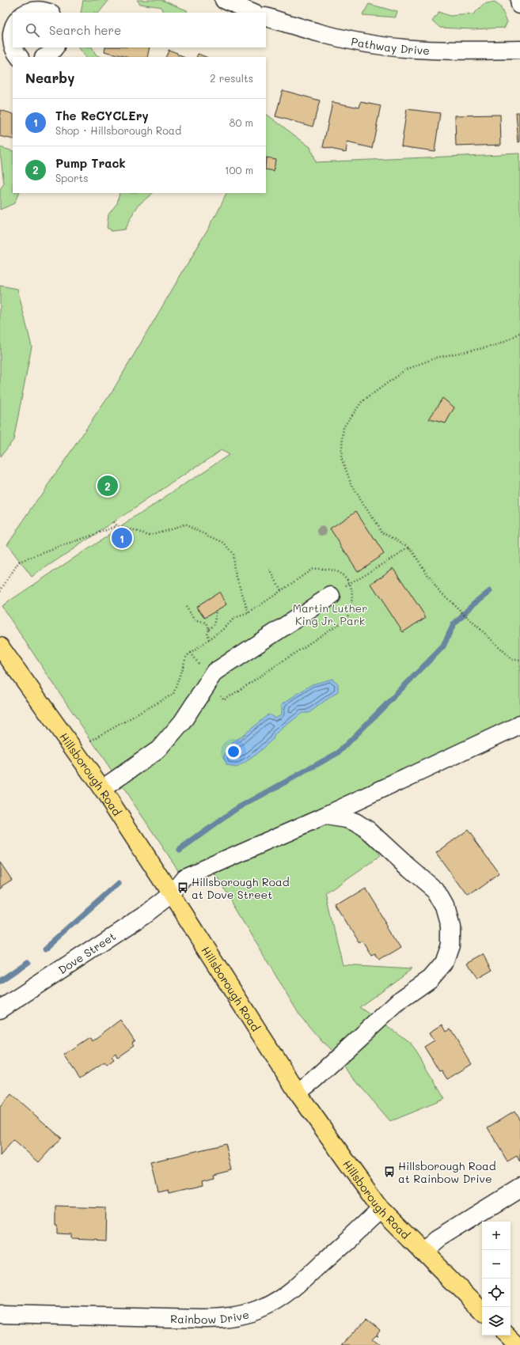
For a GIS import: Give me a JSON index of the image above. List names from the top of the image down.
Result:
{
  "streets": {
    "main road": ["Hillsborough Road"],
    "street": ["Pathway Drive", "Dove Street", "Rainbow Drive"]
  },
  "crossings": [
    ["Hillsborough Road", "Dove Street"],
    ["Hillsborough Road", "Rainbow Drive"]
  ],
  "parks": ["Martin Luther King Jr. Park"],
  "places": {
    "bus stop": ["Hillsborough Road at Dove Street", "Hillsborough Road at Rainbow Drive"]
  },
  "page": {
    "search": "Search here",
    "heading": ["Nearby", "2 results"],
    "list": [
      {
        "mark": "1",
        "name": "The ReCYCLEry",
        "note": "Shop · Hillsborough Road",
        "value": "80 m"
      },
      {
        "mark": "2",
        "name": "Pump Track",
        "note": "Sports",
        "value": "100 m"
      }
    ],
    "pins": ["2", "1"],
    "map_buttons": ["+", "−"]
  }
}
